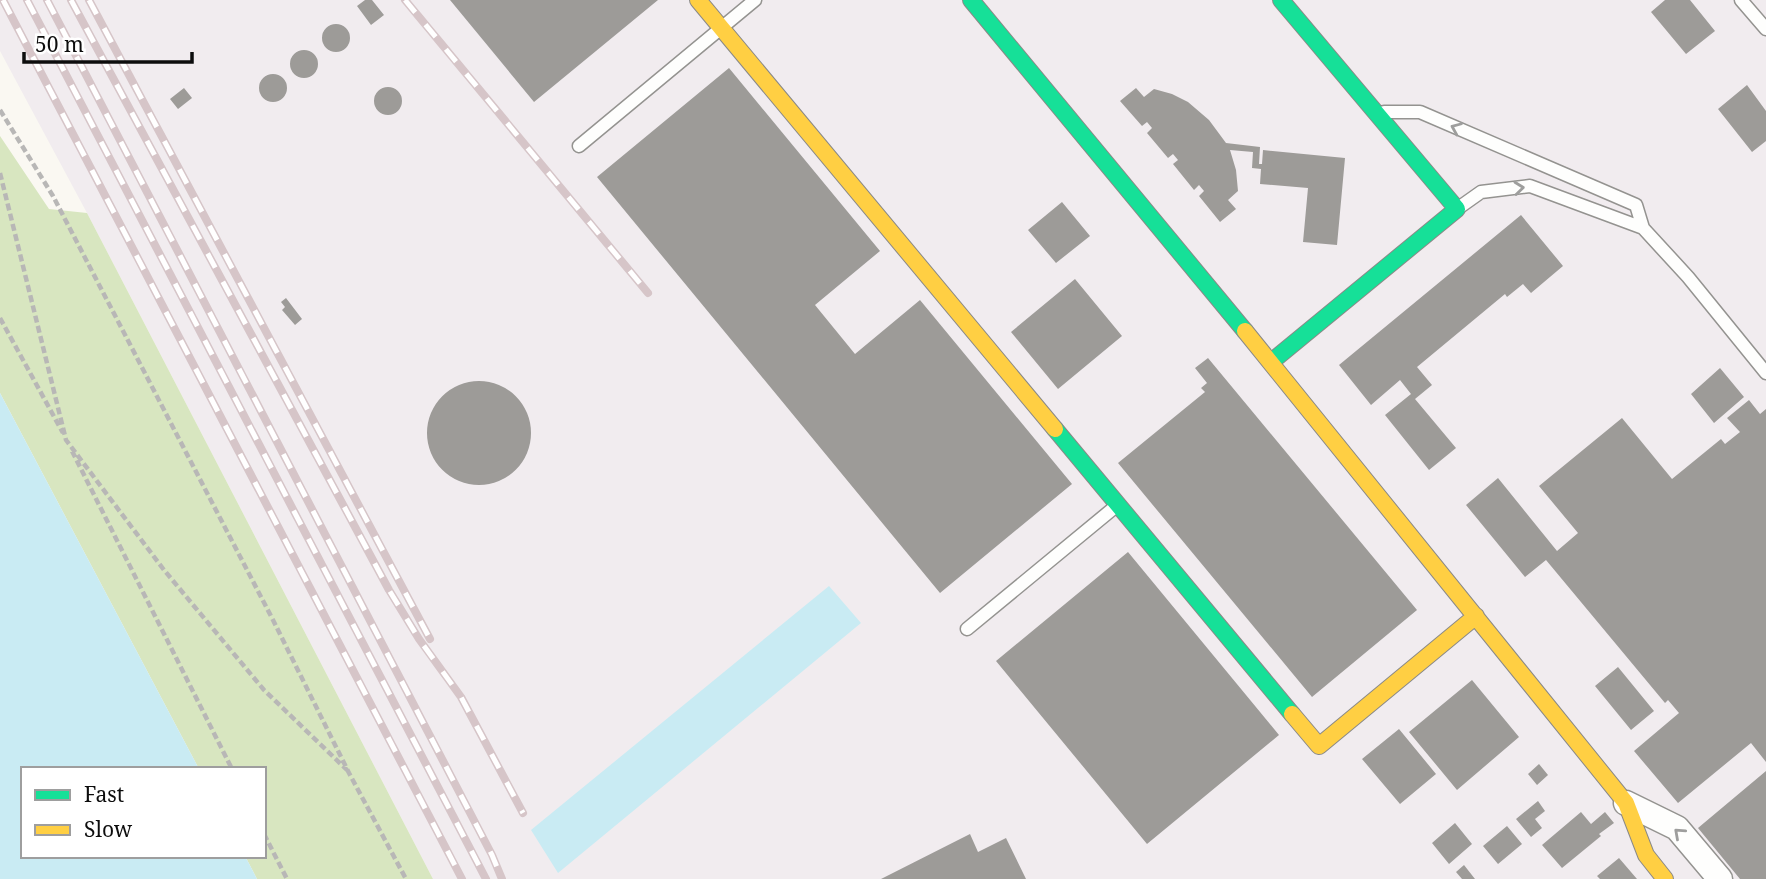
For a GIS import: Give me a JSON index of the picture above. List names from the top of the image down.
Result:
{
  "legend": ["Fast", "Slow"],
  "scale_bar": "50 m"
}
